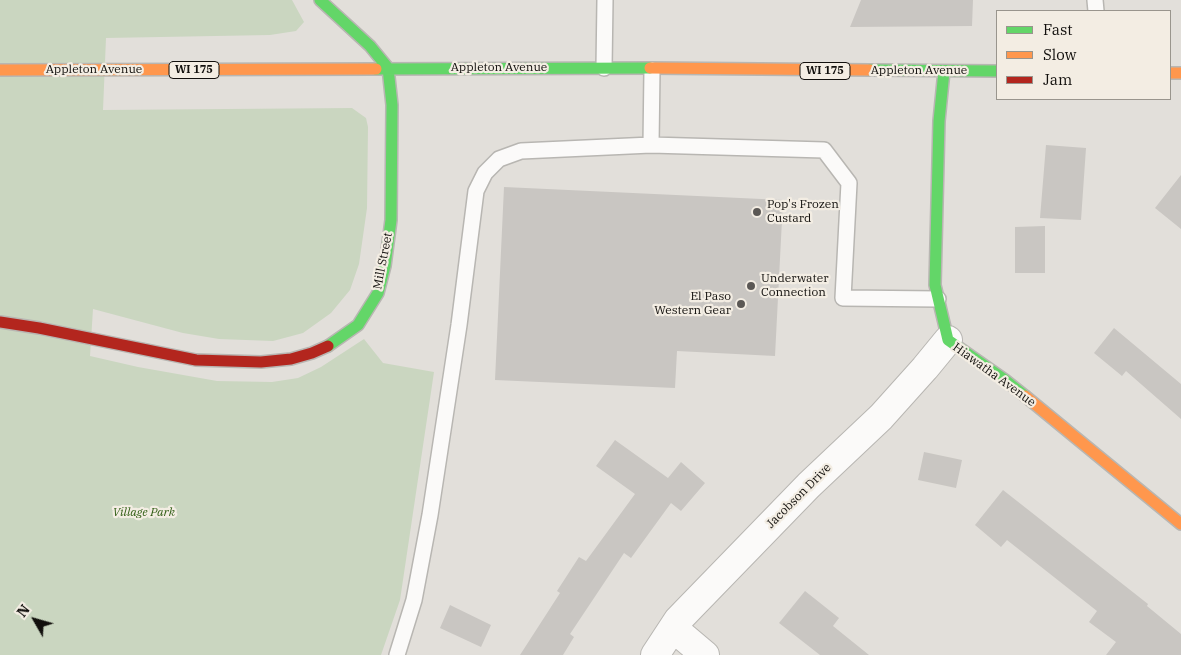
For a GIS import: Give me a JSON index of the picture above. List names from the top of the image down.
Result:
{
  "streets": {
    "street": [
      "Appleton Avenue",
      "WI 175",
      "Mill Street",
      "Hiawatha Avenue",
      "Jacobson Drive"
    ]
  },
  "crossings": [
    ["Appleton Avenue", "Mill Street"],
    ["Appleton Avenue", "Hiawatha Avenue"],
    ["Hiawatha Avenue", "Jacobson Drive"]
  ],
  "parks": ["Village Park"],
  "places": ["Pop's Frozen Custard", "Underwater Connection", "El Paso Western Gear"],
  "legend": ["Fast", "Slow", "Jam"],
  "north": "top left"
}
